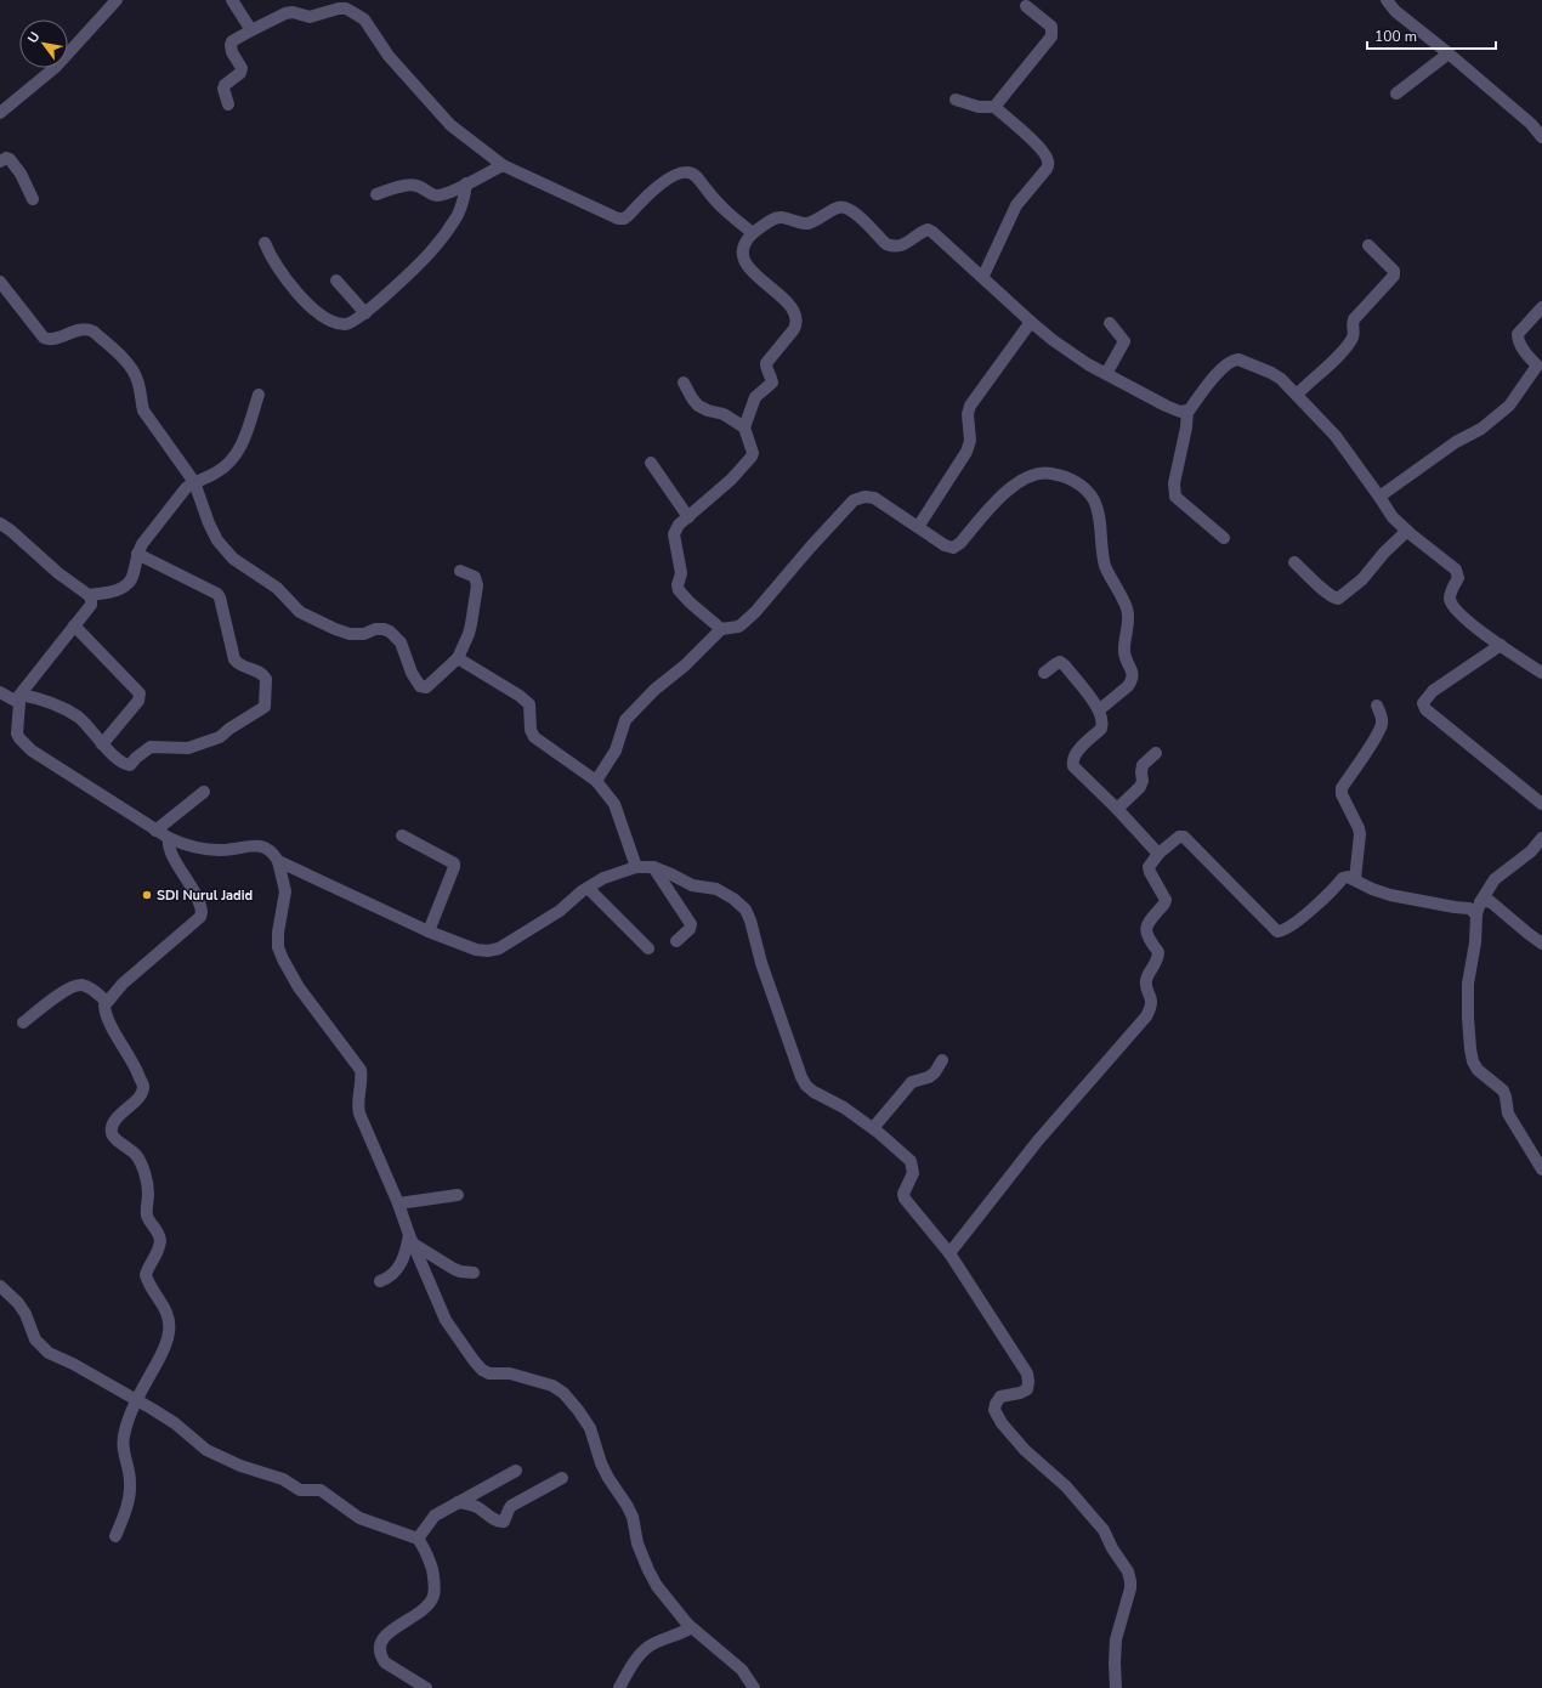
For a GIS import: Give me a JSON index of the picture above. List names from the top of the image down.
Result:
{
  "places": ["SDI Nurul Jadid"],
  "scale_bar": "100 m",
  "north": "top left"
}
